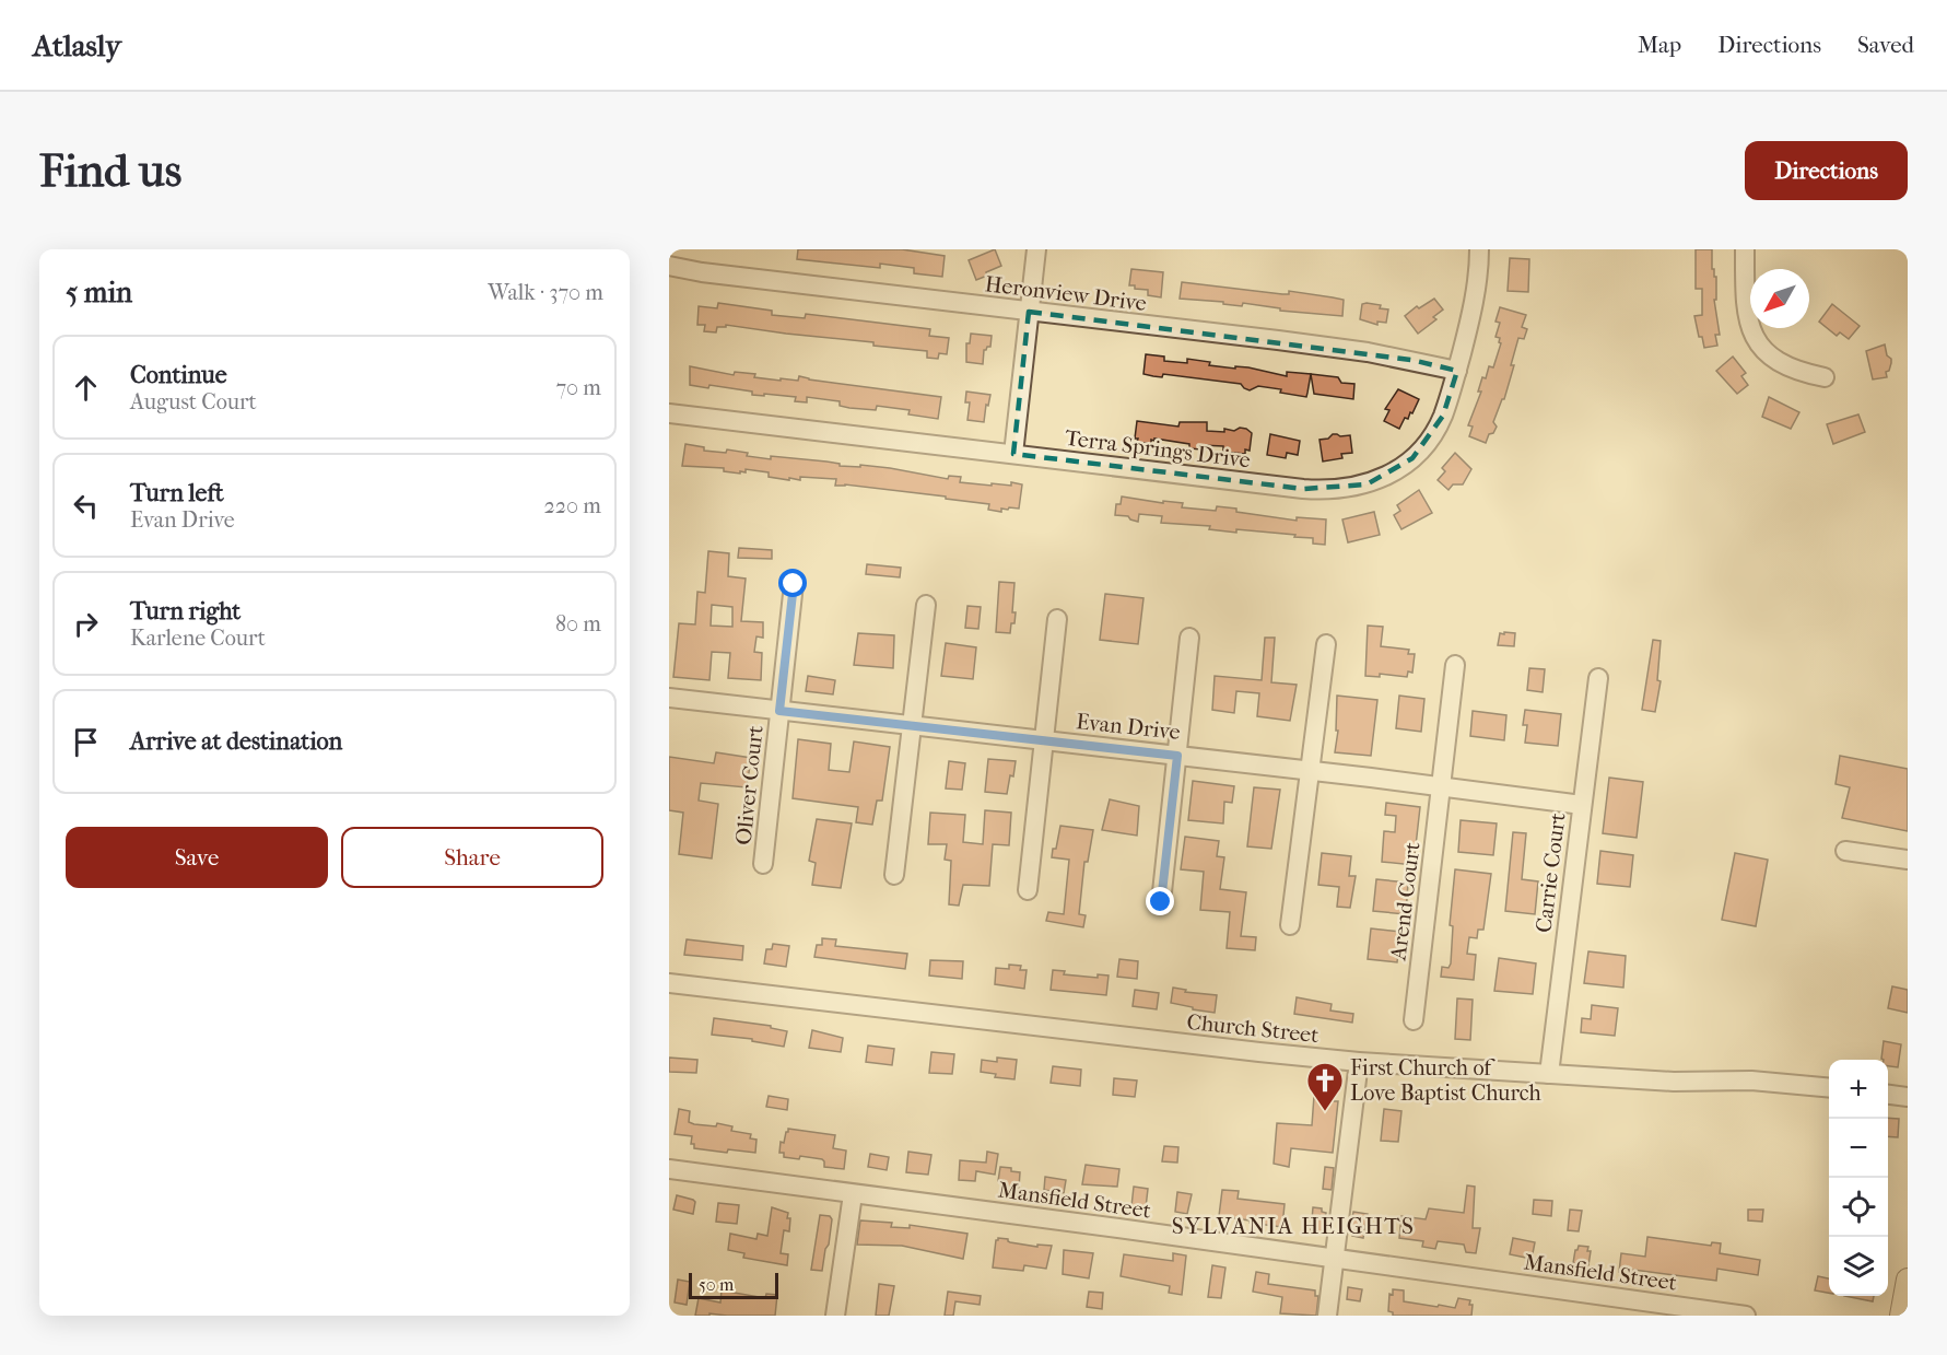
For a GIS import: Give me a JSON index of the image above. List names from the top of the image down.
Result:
{
  "streets": {
    "street": [
      "Heronview Drive",
      "Terra Springs Drive",
      "Evan Drive",
      "Oliver Court",
      "Carrie Court",
      "Arend Court",
      "Church Street",
      "Mansfield Street"
    ]
  },
  "crossings": [
    ["Heronview Drive", "Terra Springs Drive"],
    ["Evan Drive", "Oliver Court"],
    ["Evan Drive", "Carrie Court"],
    ["Evan Drive", "Arend Court"],
    ["Carrie Court", "Church Street"]
  ],
  "districts": ["SYLVANIA HEIGHTS"],
  "places": {
    "church": ["First Church of Love Baptist Church"]
  },
  "scale_bar": "50 m",
  "north": "bottom left",
  "page": {
    "header": "Atlasly",
    "nav": ["Map", "Directions", "Saved"],
    "buttons": [
      "Directions",
      ["Save", "Share"]
    ],
    "title": "Find us",
    "heading": ["5 min", "Walk · 370 m"],
    "list": [
      ["Continue", "August Court", "70 m"],
      ["Turn left", "Evan Drive", "220 m"],
      ["Turn right", "Karlene Court", "80 m"],
      "Arrive at destination"
    ],
    "map_buttons": ["+", "−"],
    "scale": "50 m"
  }
}
